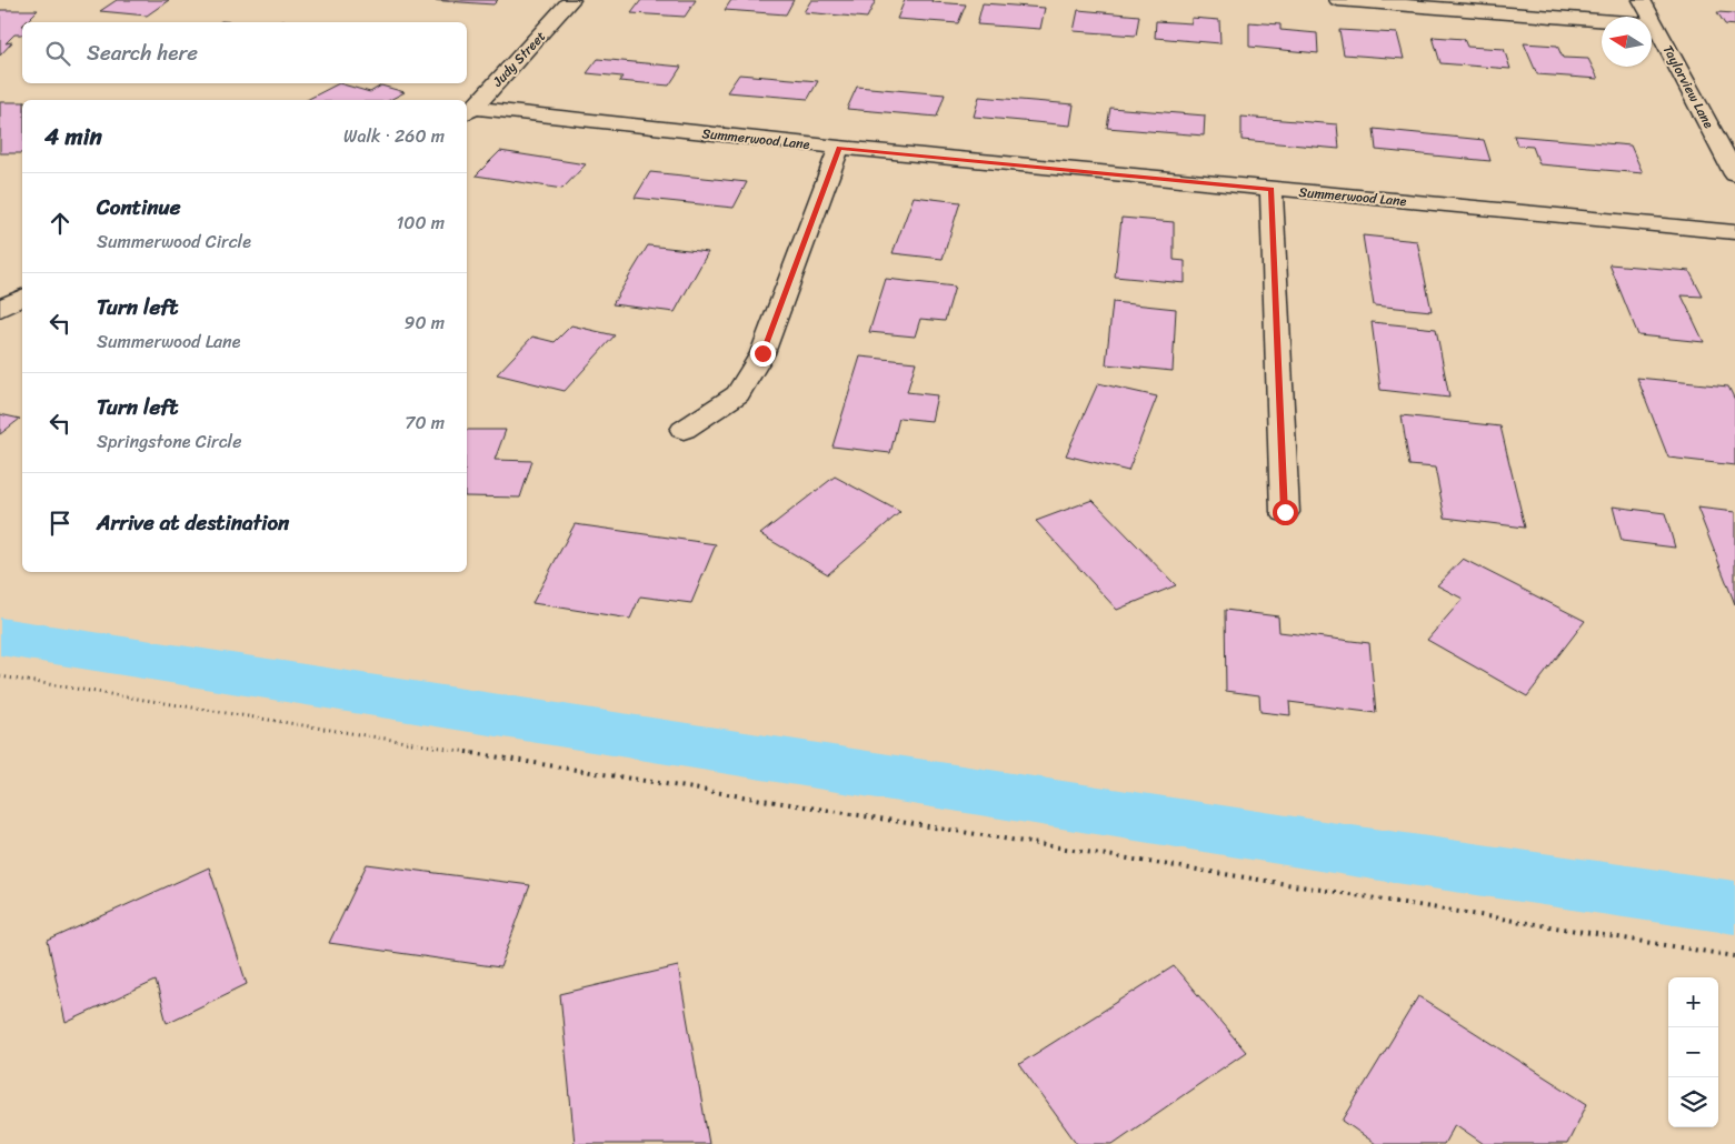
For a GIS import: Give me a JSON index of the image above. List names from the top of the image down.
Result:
{
  "streets": {
    "street": ["Judy Street", "Taylorview Lane", "Summerwood Lane"]
  },
  "crossings": [
    ["Judy Street", "Summerwood Lane"]
  ],
  "north": "left",
  "page": {
    "search": "Search here",
    "heading": ["4 min", "Walk · 260 m"],
    "list": [
      ["Continue", "Summerwood Circle", "100 m"],
      ["Turn left", "Summerwood Lane", "90 m"],
      ["Turn left", "Springstone Circle", "70 m"],
      "Arrive at destination"
    ],
    "map_buttons": ["+", "−"]
  }
}
